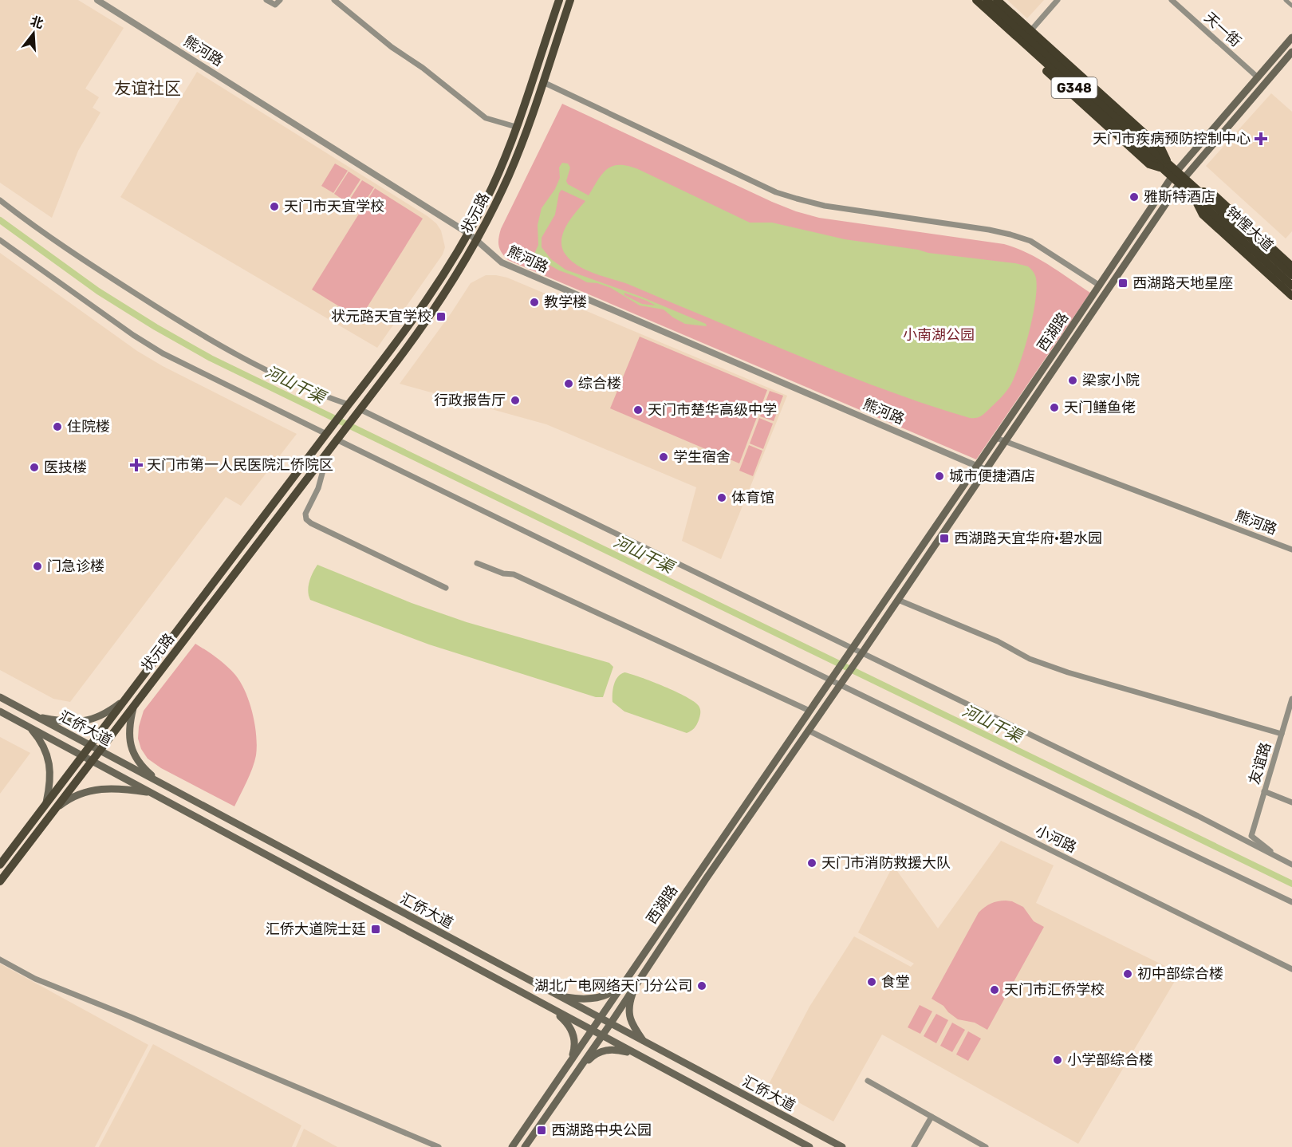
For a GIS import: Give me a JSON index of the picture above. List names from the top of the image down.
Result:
{
  "streets": {
    "highway": ["G348", "钟惺大道"],
    "main road": ["状元路", "西湖路", "汇侨大道"],
    "street": [
      "天一街",
      "熊河路",
      "友谊路",
      "小河路"
    ]
  },
  "crossings": [
    ["天一街", "西湖路"],
    ["熊河路", "状元路"],
    ["熊河路", "西湖路"],
    ["状元路", "汇侨大道"],
    ["钟惺大道", "西湖路"],
    ["西湖路", "汇侨大道"],
    ["西湖路", "小河路"]
  ],
  "districts": ["友谊社区"],
  "water": ["河山干渠"],
  "parks": ["小南湖公园"],
  "places": {
    "health": ["天门市疾病预防控制中心", "天门市第一人民医院汇侨院区"],
    "other": [
      "雅斯特酒店",
      "天门市天宜学校",
      "教学楼",
      "梁家小院",
      "综合楼",
      "行政报告厅",
      "天门鳝鱼佬",
      "天门市楚华高级中学",
      "住院楼",
      "学生宿舍",
      "医技楼",
      "城市便捷酒店",
      "体育馆",
      "门急诊楼",
      "天门市消防救援大队",
      "初中部综合楼",
      "食堂",
      "湖北广电网络天门分公司",
      "天门市汇侨学校",
      "小学部综合楼"
    ],
    "transit": [
      "西湖路天地星座",
      "状元路天宜学校",
      "西湖路天宜华府·碧水园",
      "汇侨大道院士廷",
      "西湖路中央公园"
    ]
  },
  "north": "top"
}
